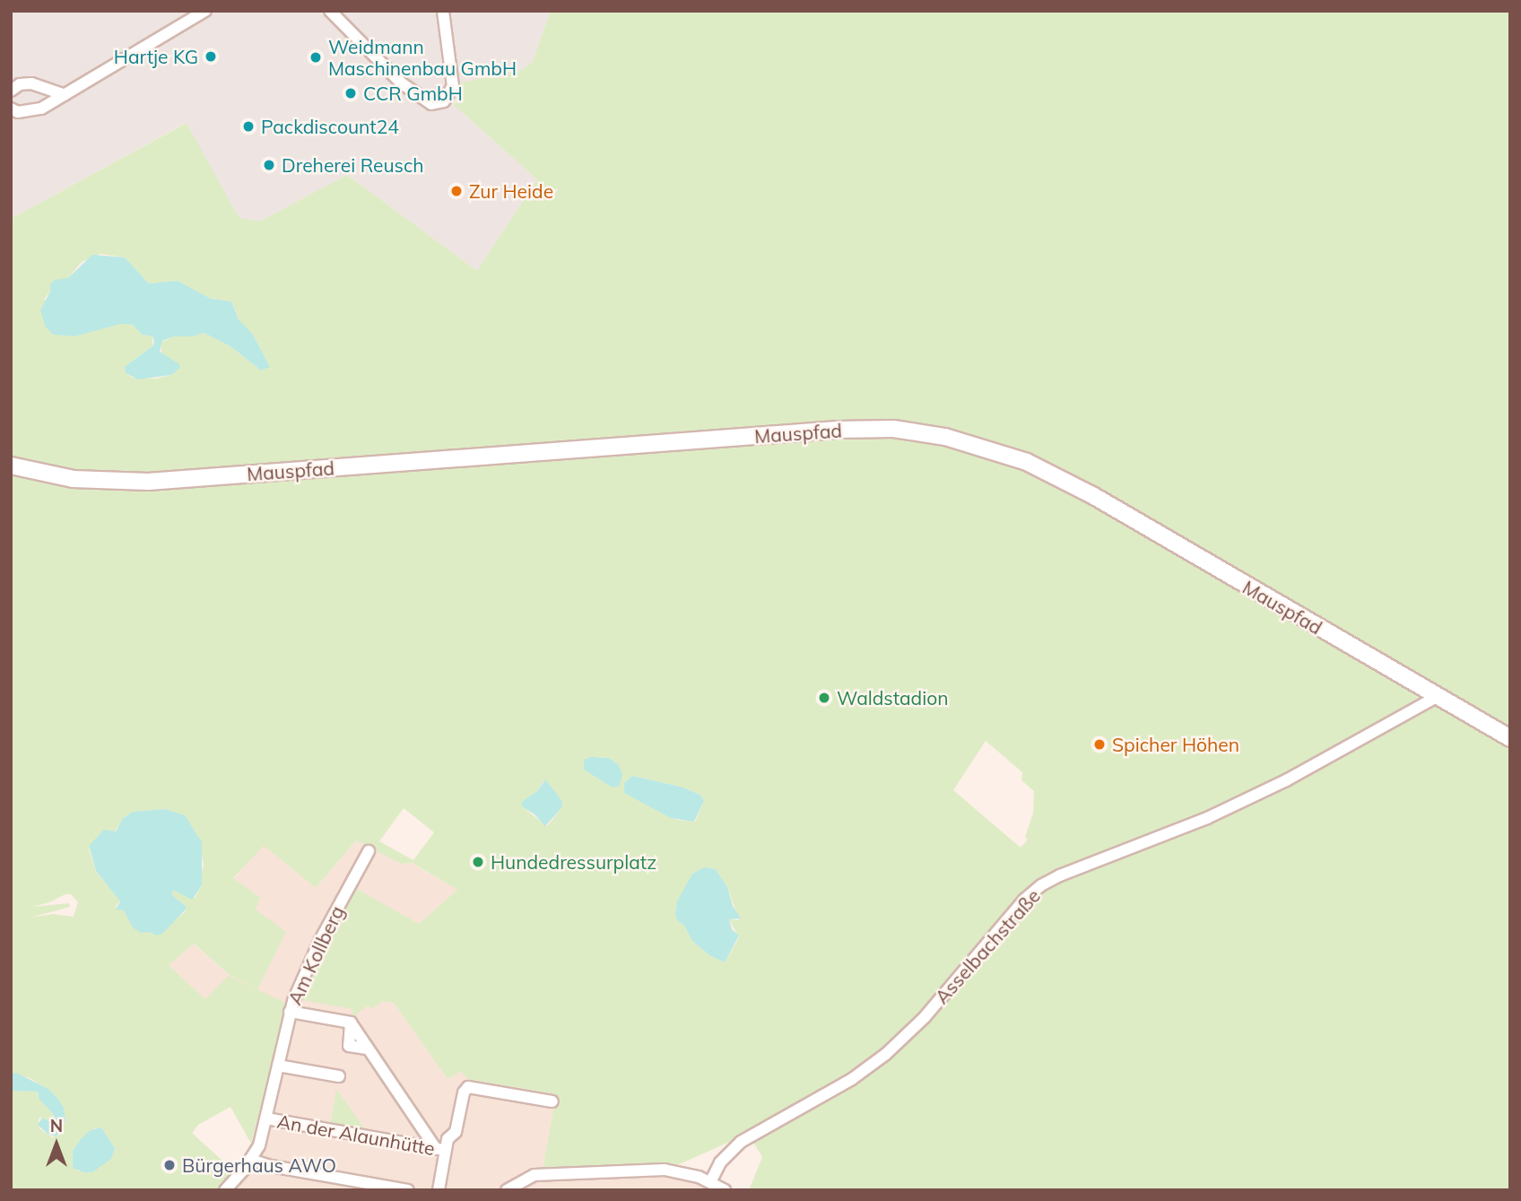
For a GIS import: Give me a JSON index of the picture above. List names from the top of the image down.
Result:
{
  "streets": {
    "street": [
      "Mauspfad",
      "Asselbachstraße",
      "Am Kollberg",
      "An der Alaunhütte"
    ]
  },
  "crossings": [
    ["Mauspfad", "Asselbachstraße"],
    ["Am Kollberg", "An der Alaunhütte"]
  ],
  "places": [
    "Hartje KG",
    "Weidmann Maschinenbau GmbH",
    "CCR GmbH",
    "Packdiscount24",
    "Dreherei Reusch",
    "Zur Heide",
    "Waldstadion",
    "Spicher Höhen",
    "Hundedressurplatz",
    "Bürgerhaus AWO"
  ],
  "north": "top"
}
